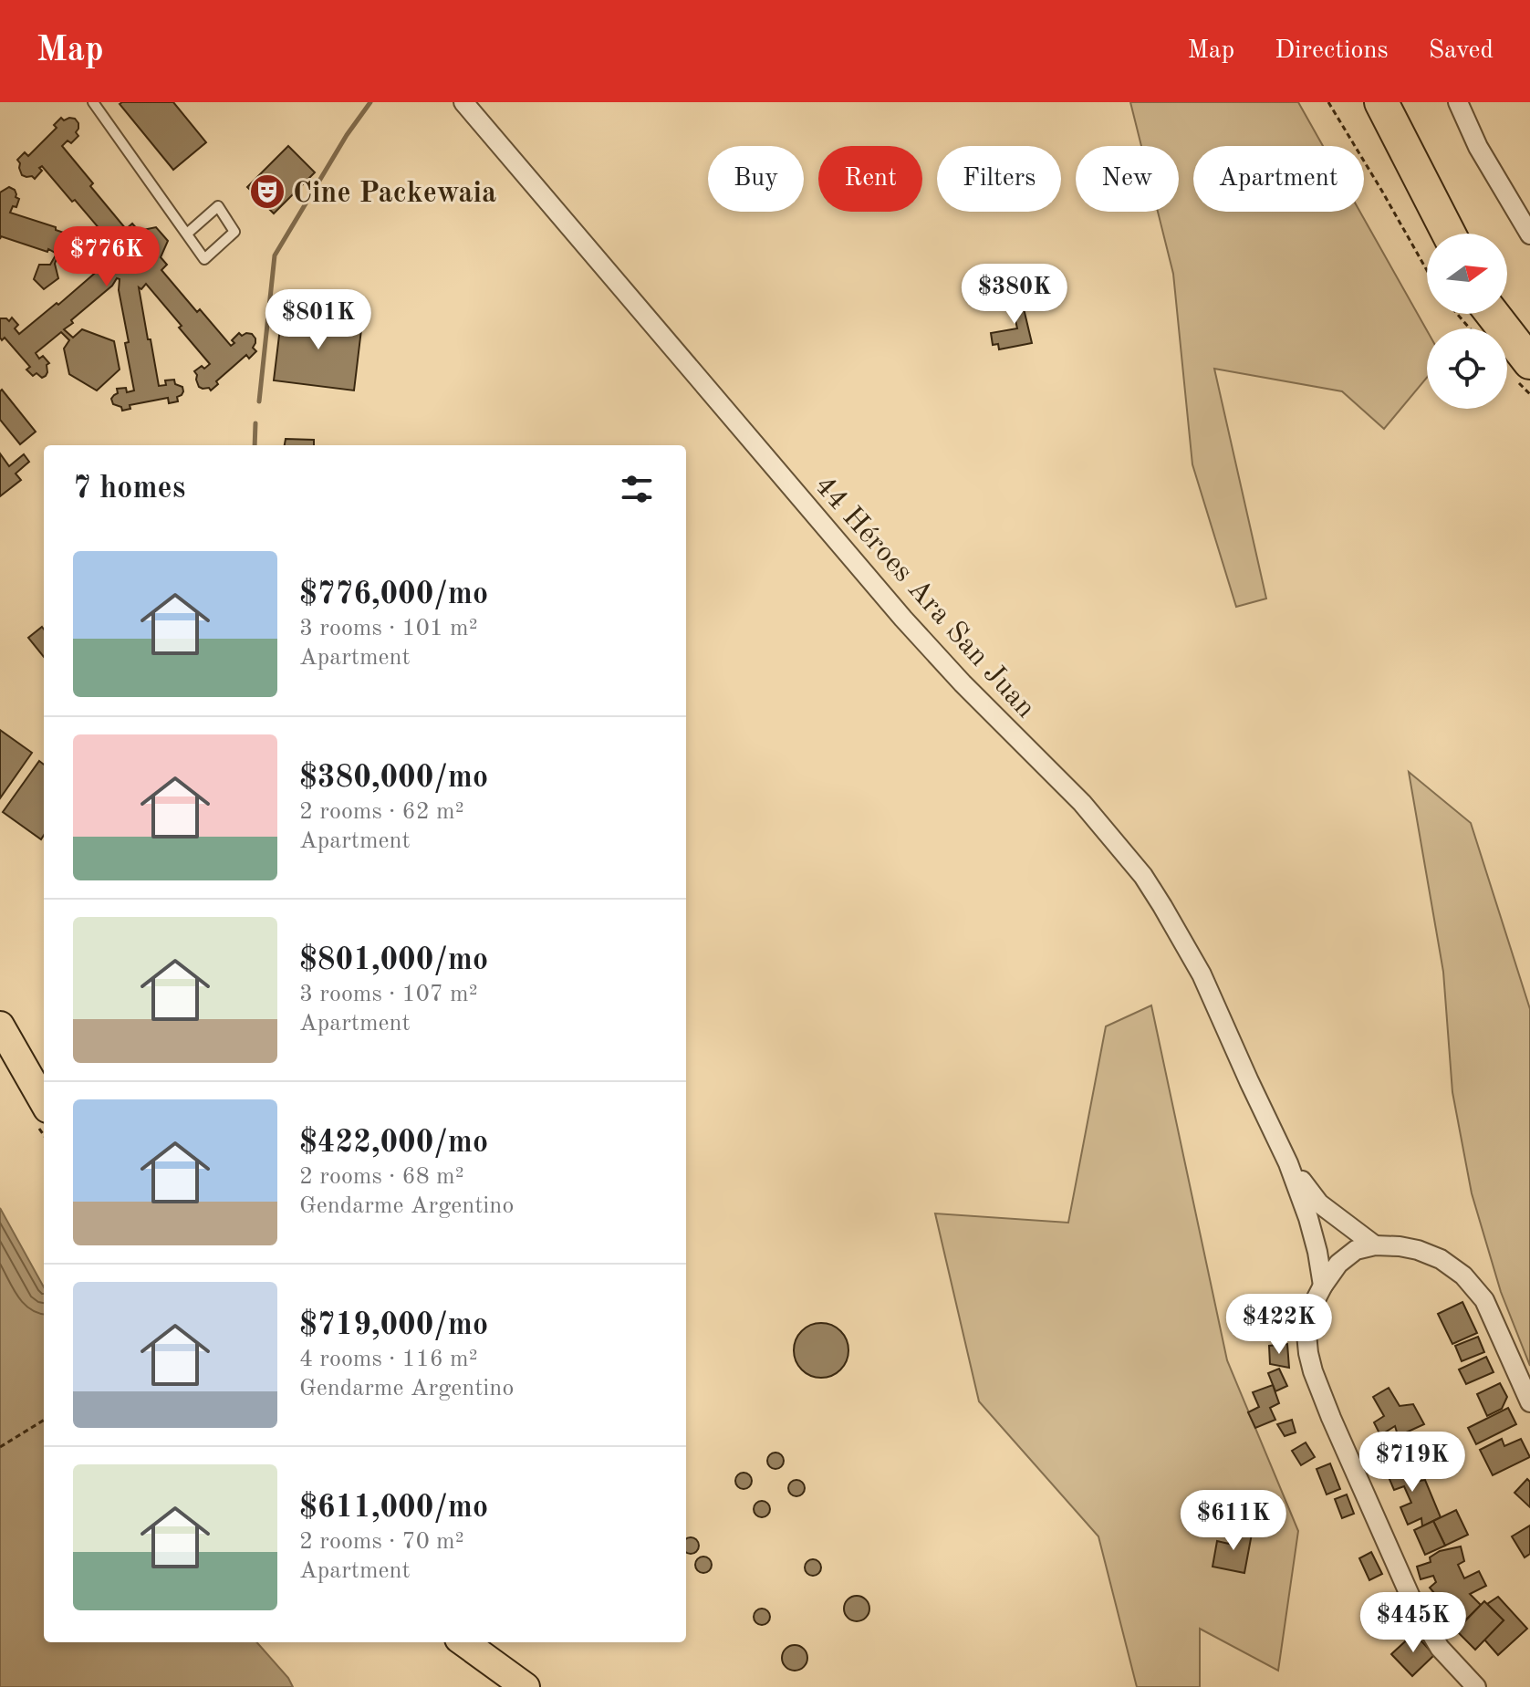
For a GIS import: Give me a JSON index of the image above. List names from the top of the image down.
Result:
{
  "streets": {
    "street": ["44 Héroes Ara San Juan"]
  },
  "places": {
    "theatre": ["Cine Packewaia"]
  },
  "north": "right",
  "page": {
    "header": "Map",
    "nav": ["Map", "Directions", "Saved"],
    "chip": [
      "Buy",
      "Rent",
      "Filters",
      "New",
      "Apartment"
    ],
    "price": [
      "$776K",
      "$380K",
      "$801K",
      "$422K",
      "$719K",
      "$611K",
      "$445K"
    ],
    "heading": "7 homes",
    "list": [
      {
        "name": "$776,000/mo",
        "note": "3 rooms · 101 m² · Apartment"
      },
      {
        "name": "$380,000/mo",
        "note": "2 rooms · 62 m² · Apartment"
      },
      {
        "name": "$801,000/mo",
        "note": "3 rooms · 107 m² · Apartment"
      },
      {
        "name": "$422,000/mo",
        "note": "2 rooms · 68 m² · Gendarme Argentino"
      },
      {
        "name": "$719,000/mo",
        "note": "4 rooms · 116 m² · Gendarme Argentino"
      },
      {
        "name": "$611,000/mo",
        "note": "2 rooms · 70 m² · Apartment"
      }
    ]
  }
}
